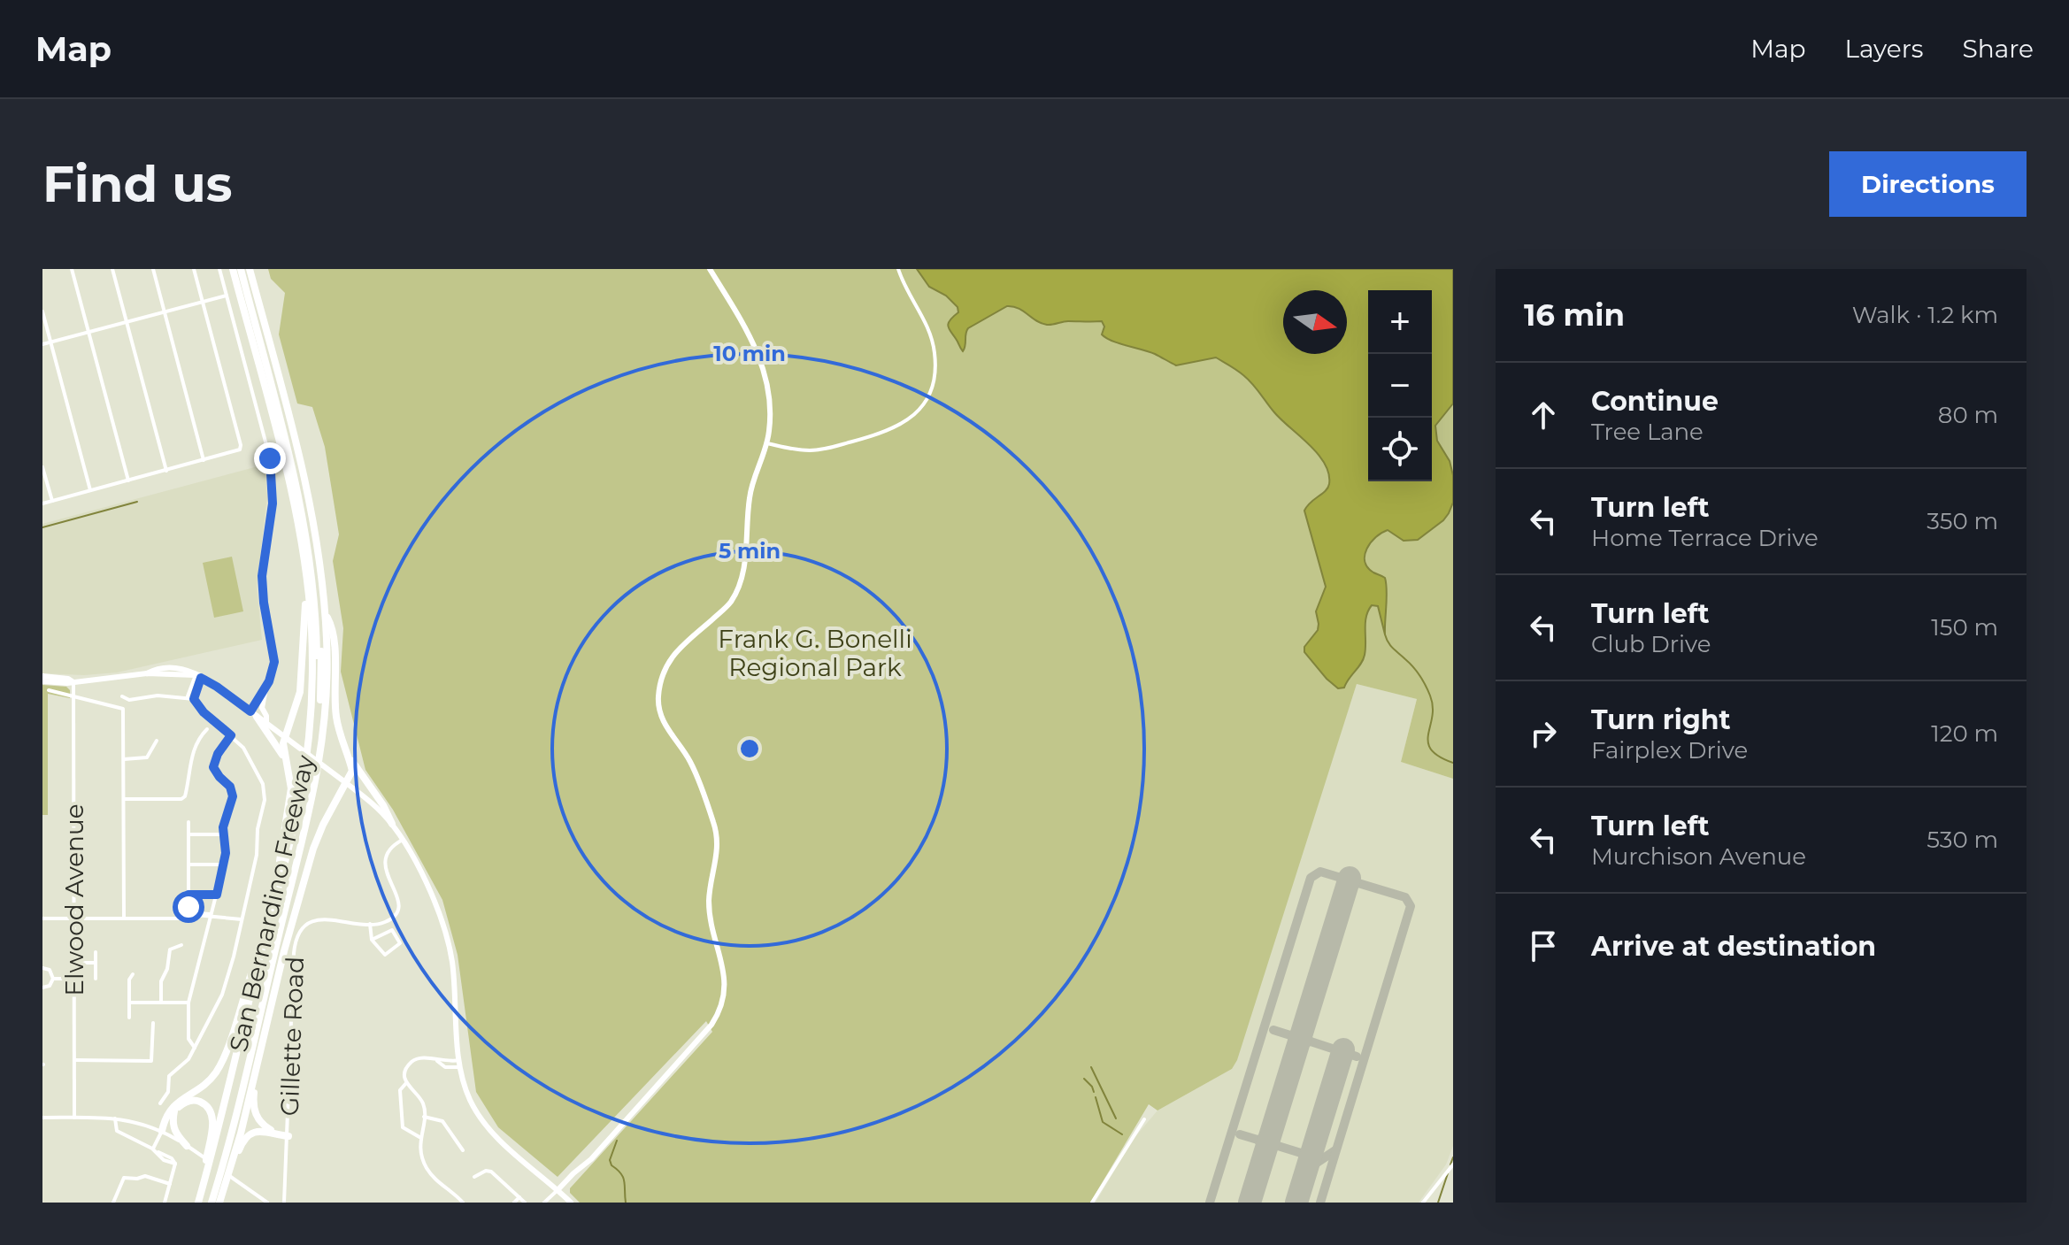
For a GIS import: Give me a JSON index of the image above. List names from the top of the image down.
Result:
{
  "streets": {
    "highway": ["San Bernardino Freeway"],
    "street": ["Elwood Avenue", "Gillette Road"]
  },
  "parks": ["Frank G. Bonelli Regional Park"],
  "north": "right",
  "page": {
    "header": "Map",
    "nav": ["Map", "Layers", "Share"],
    "buttons": "Directions",
    "title": "Find us",
    "heading": ["16 min", "Walk · 1.2 km"],
    "map_buttons": ["+", "−"],
    "list": [
      ["Continue", "Tree Lane", "80 m"],
      ["Turn left", "Home Terrace Drive", "350 m"],
      ["Turn left", "Club Drive", "150 m"],
      ["Turn right", "Fairplex Drive", "120 m"],
      ["Turn left", "Murchison Avenue", "530 m"],
      "Arrive at destination"
    ]
  },
  "rings": ["10 min", "5 min"]
}
